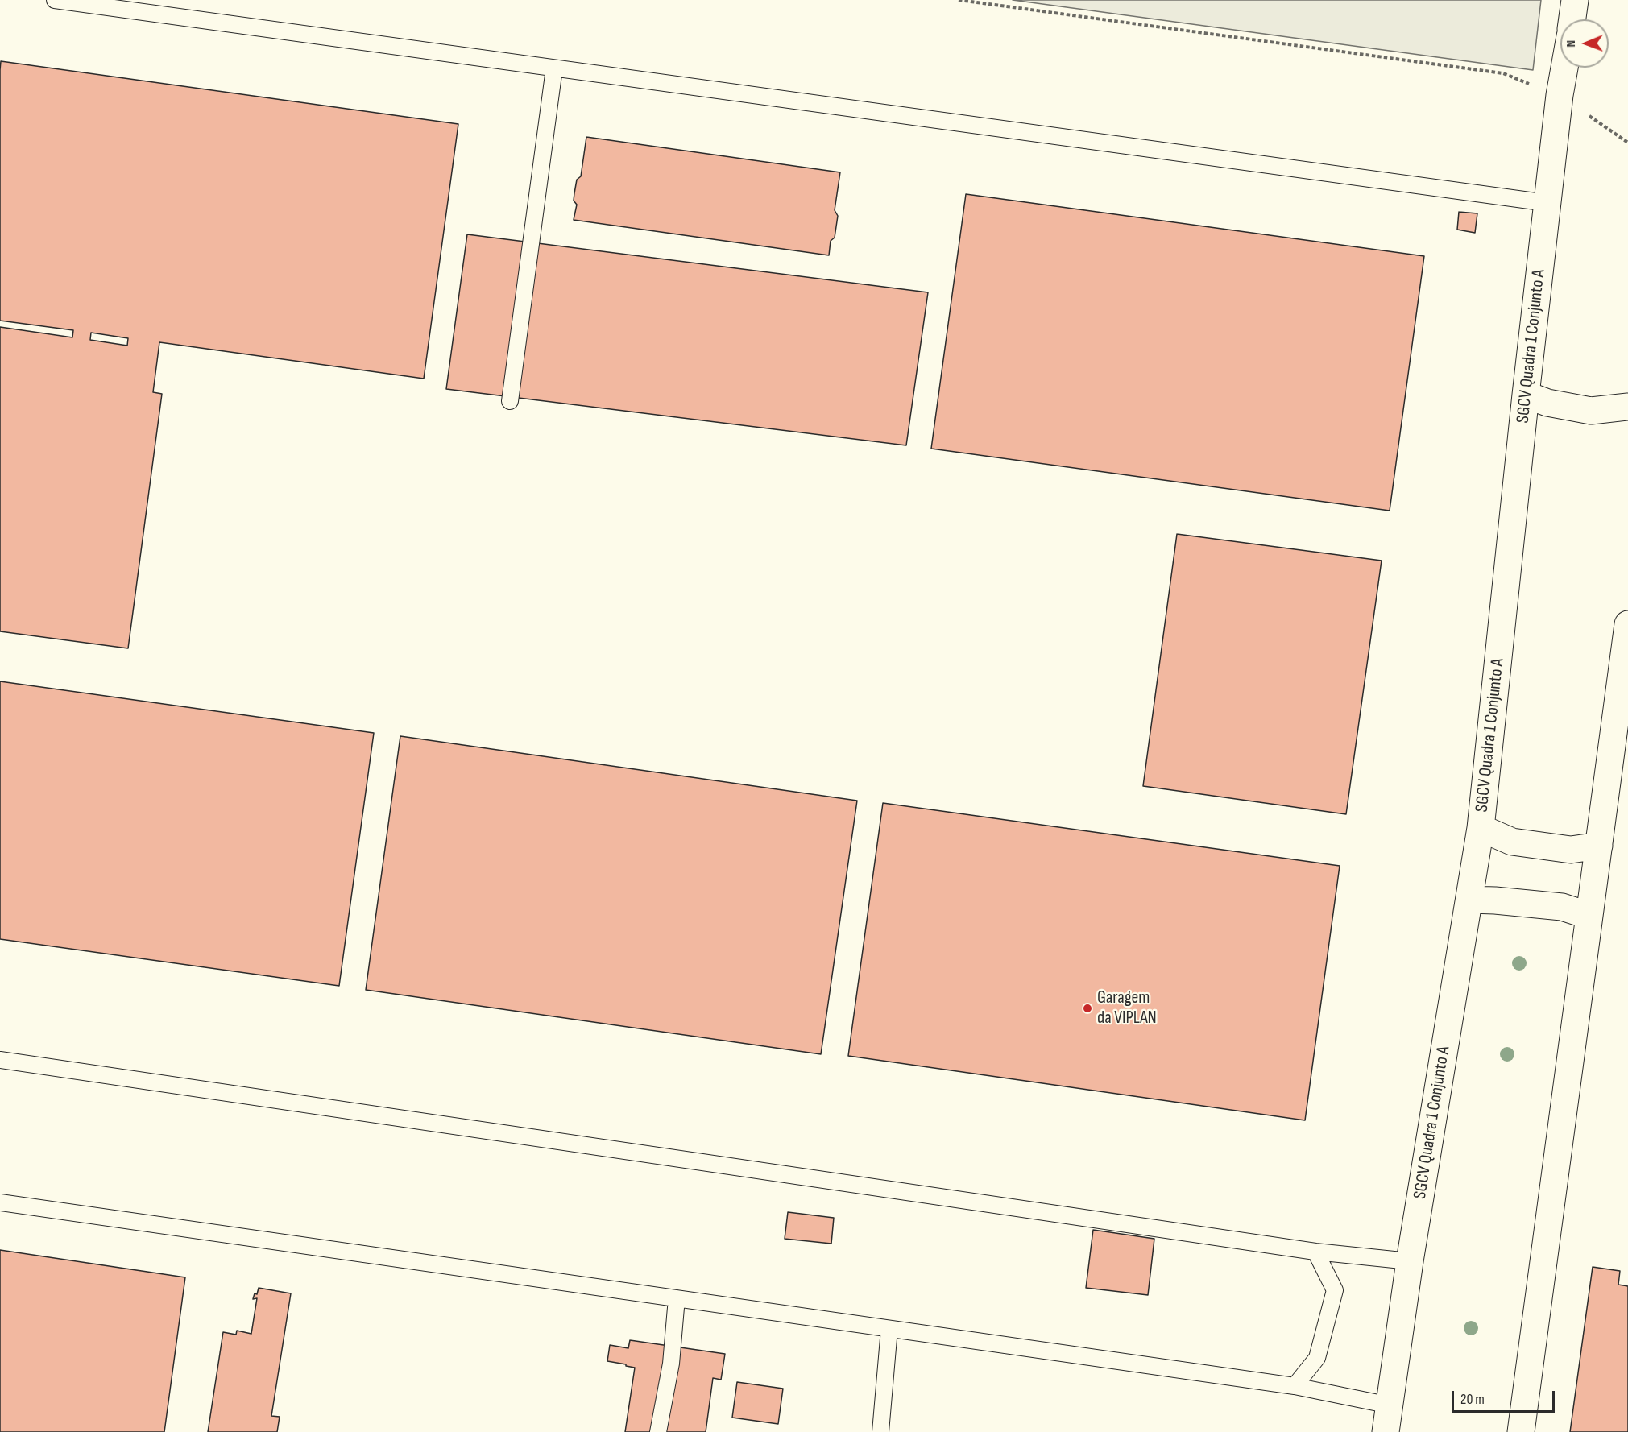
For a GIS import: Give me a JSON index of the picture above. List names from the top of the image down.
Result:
{
  "streets": {
    "street": ["SGCV Quadra 1 Conjunto A"]
  },
  "places": ["Garagem da VIPLAN"],
  "scale_bar": "20 m",
  "north": "left"
}
